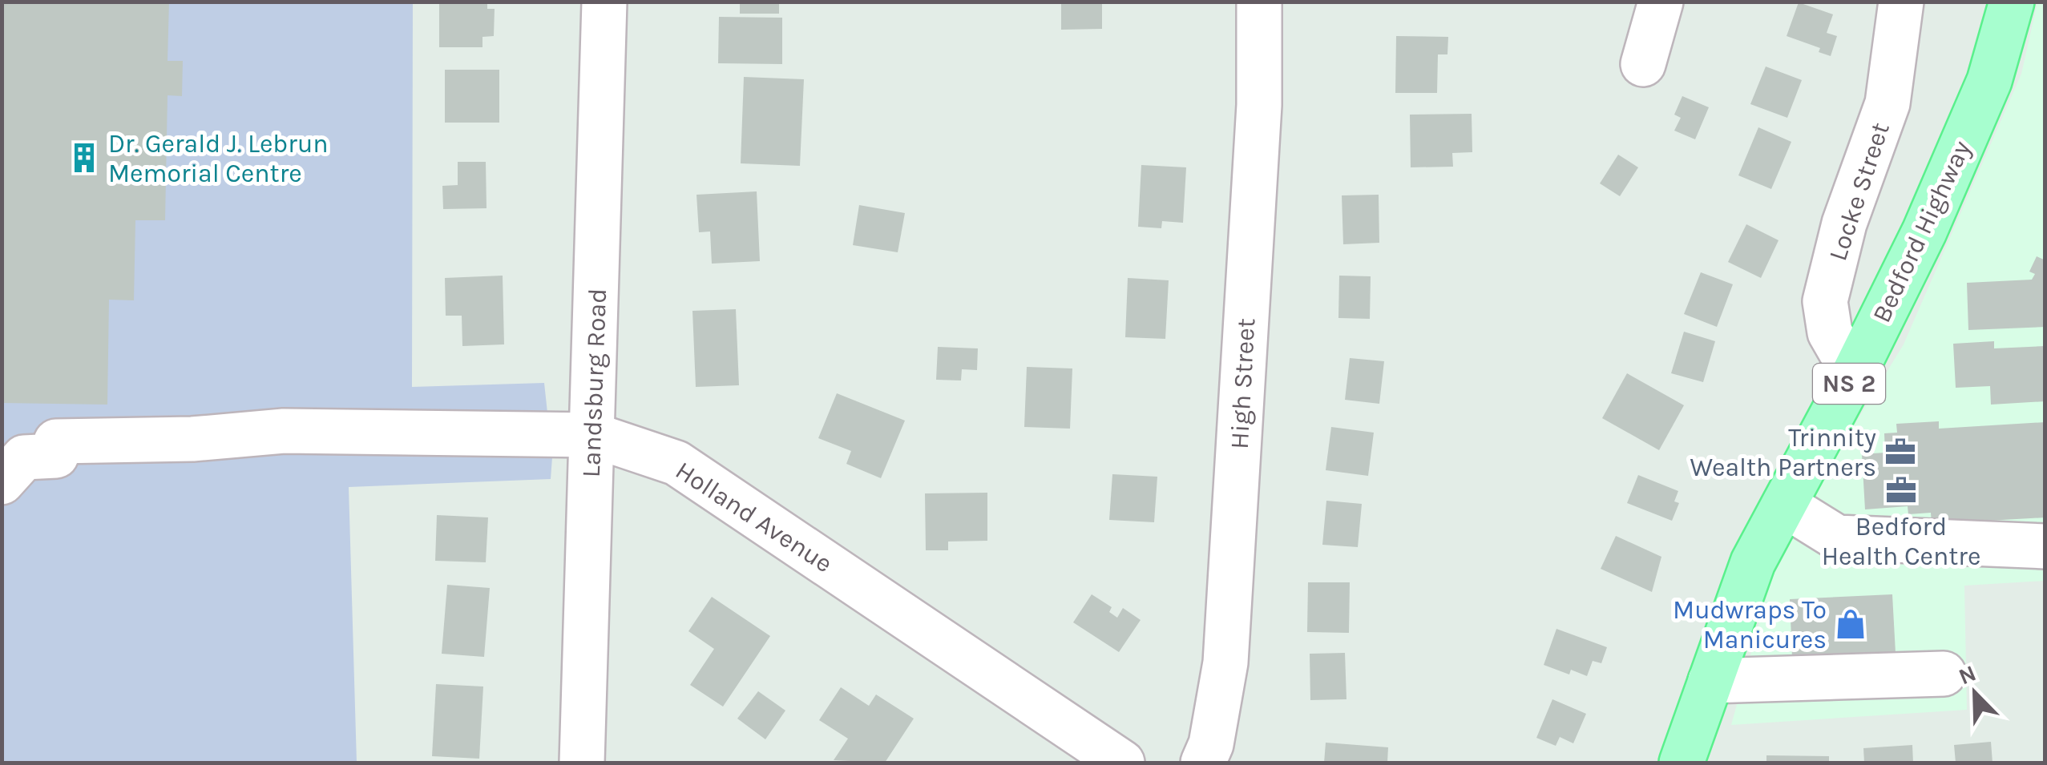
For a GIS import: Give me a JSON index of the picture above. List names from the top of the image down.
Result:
{
  "streets": {
    "main road": ["Bedford Highway", "NS 2"],
    "street": [
      "Locke Street",
      "Landsburg Road",
      "High Street",
      "Holland Avenue"
    ]
  },
  "crossings": [
    ["Locke Street", "Bedford Highway"],
    ["Landsburg Road", "Holland Avenue"]
  ],
  "places": {
    "building": ["Dr. Gerald J. Lebrun Memorial Centre"],
    "office": ["Trinnity Wealth Partners", "Bedford Health Centre"],
    "shop": ["Mudwraps To Manicures"]
  },
  "north": "top left"
}
